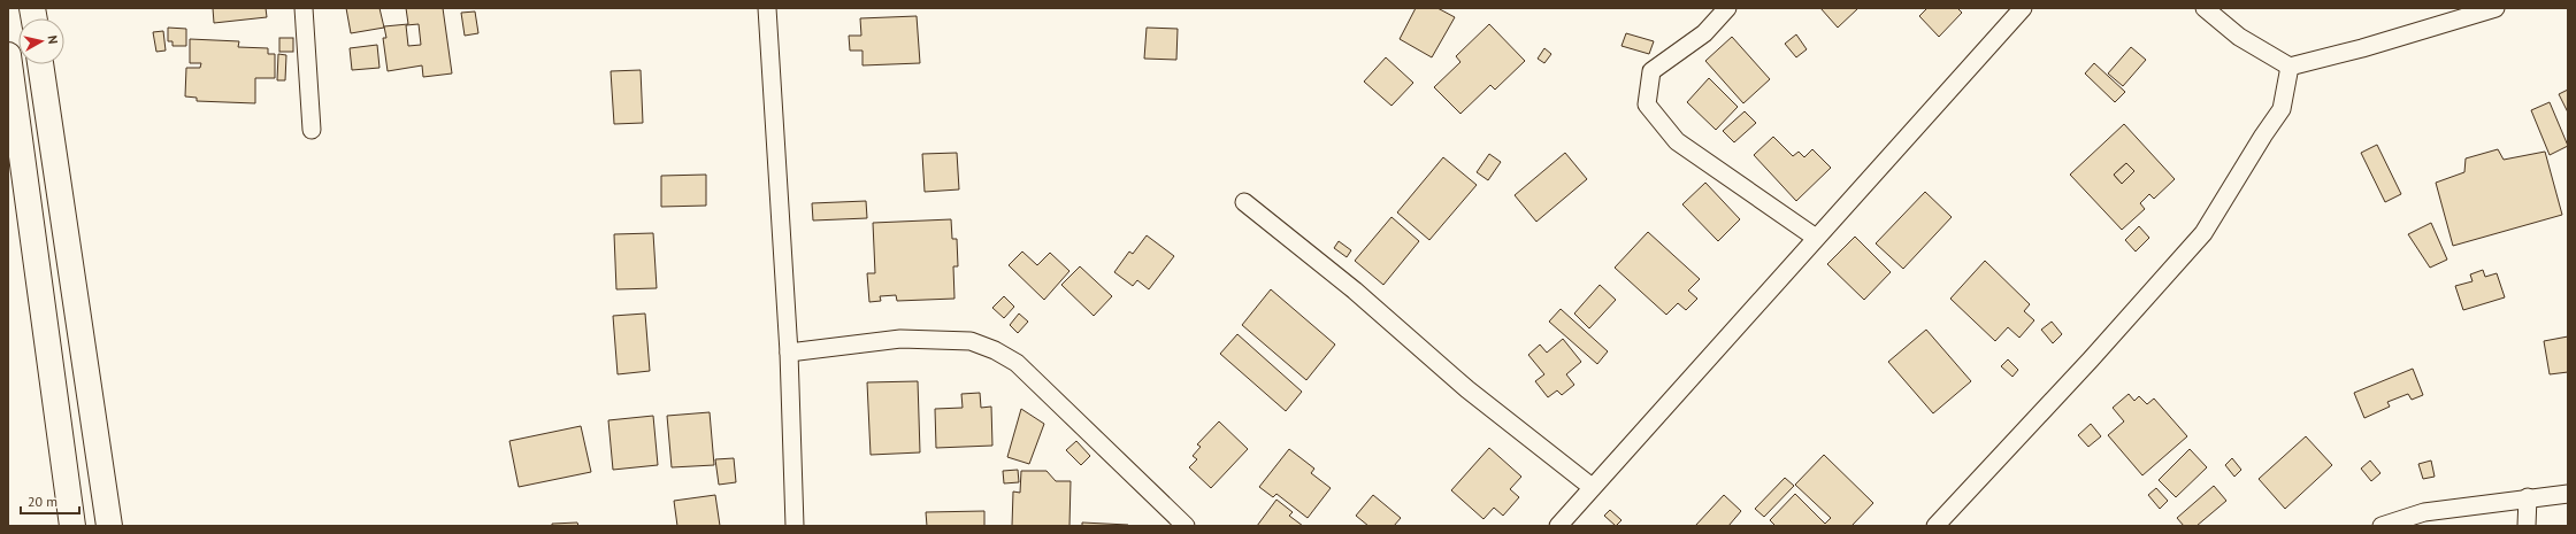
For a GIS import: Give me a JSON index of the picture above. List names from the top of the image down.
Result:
{
  "scale_bar": "20 m",
  "north": "right"
}
